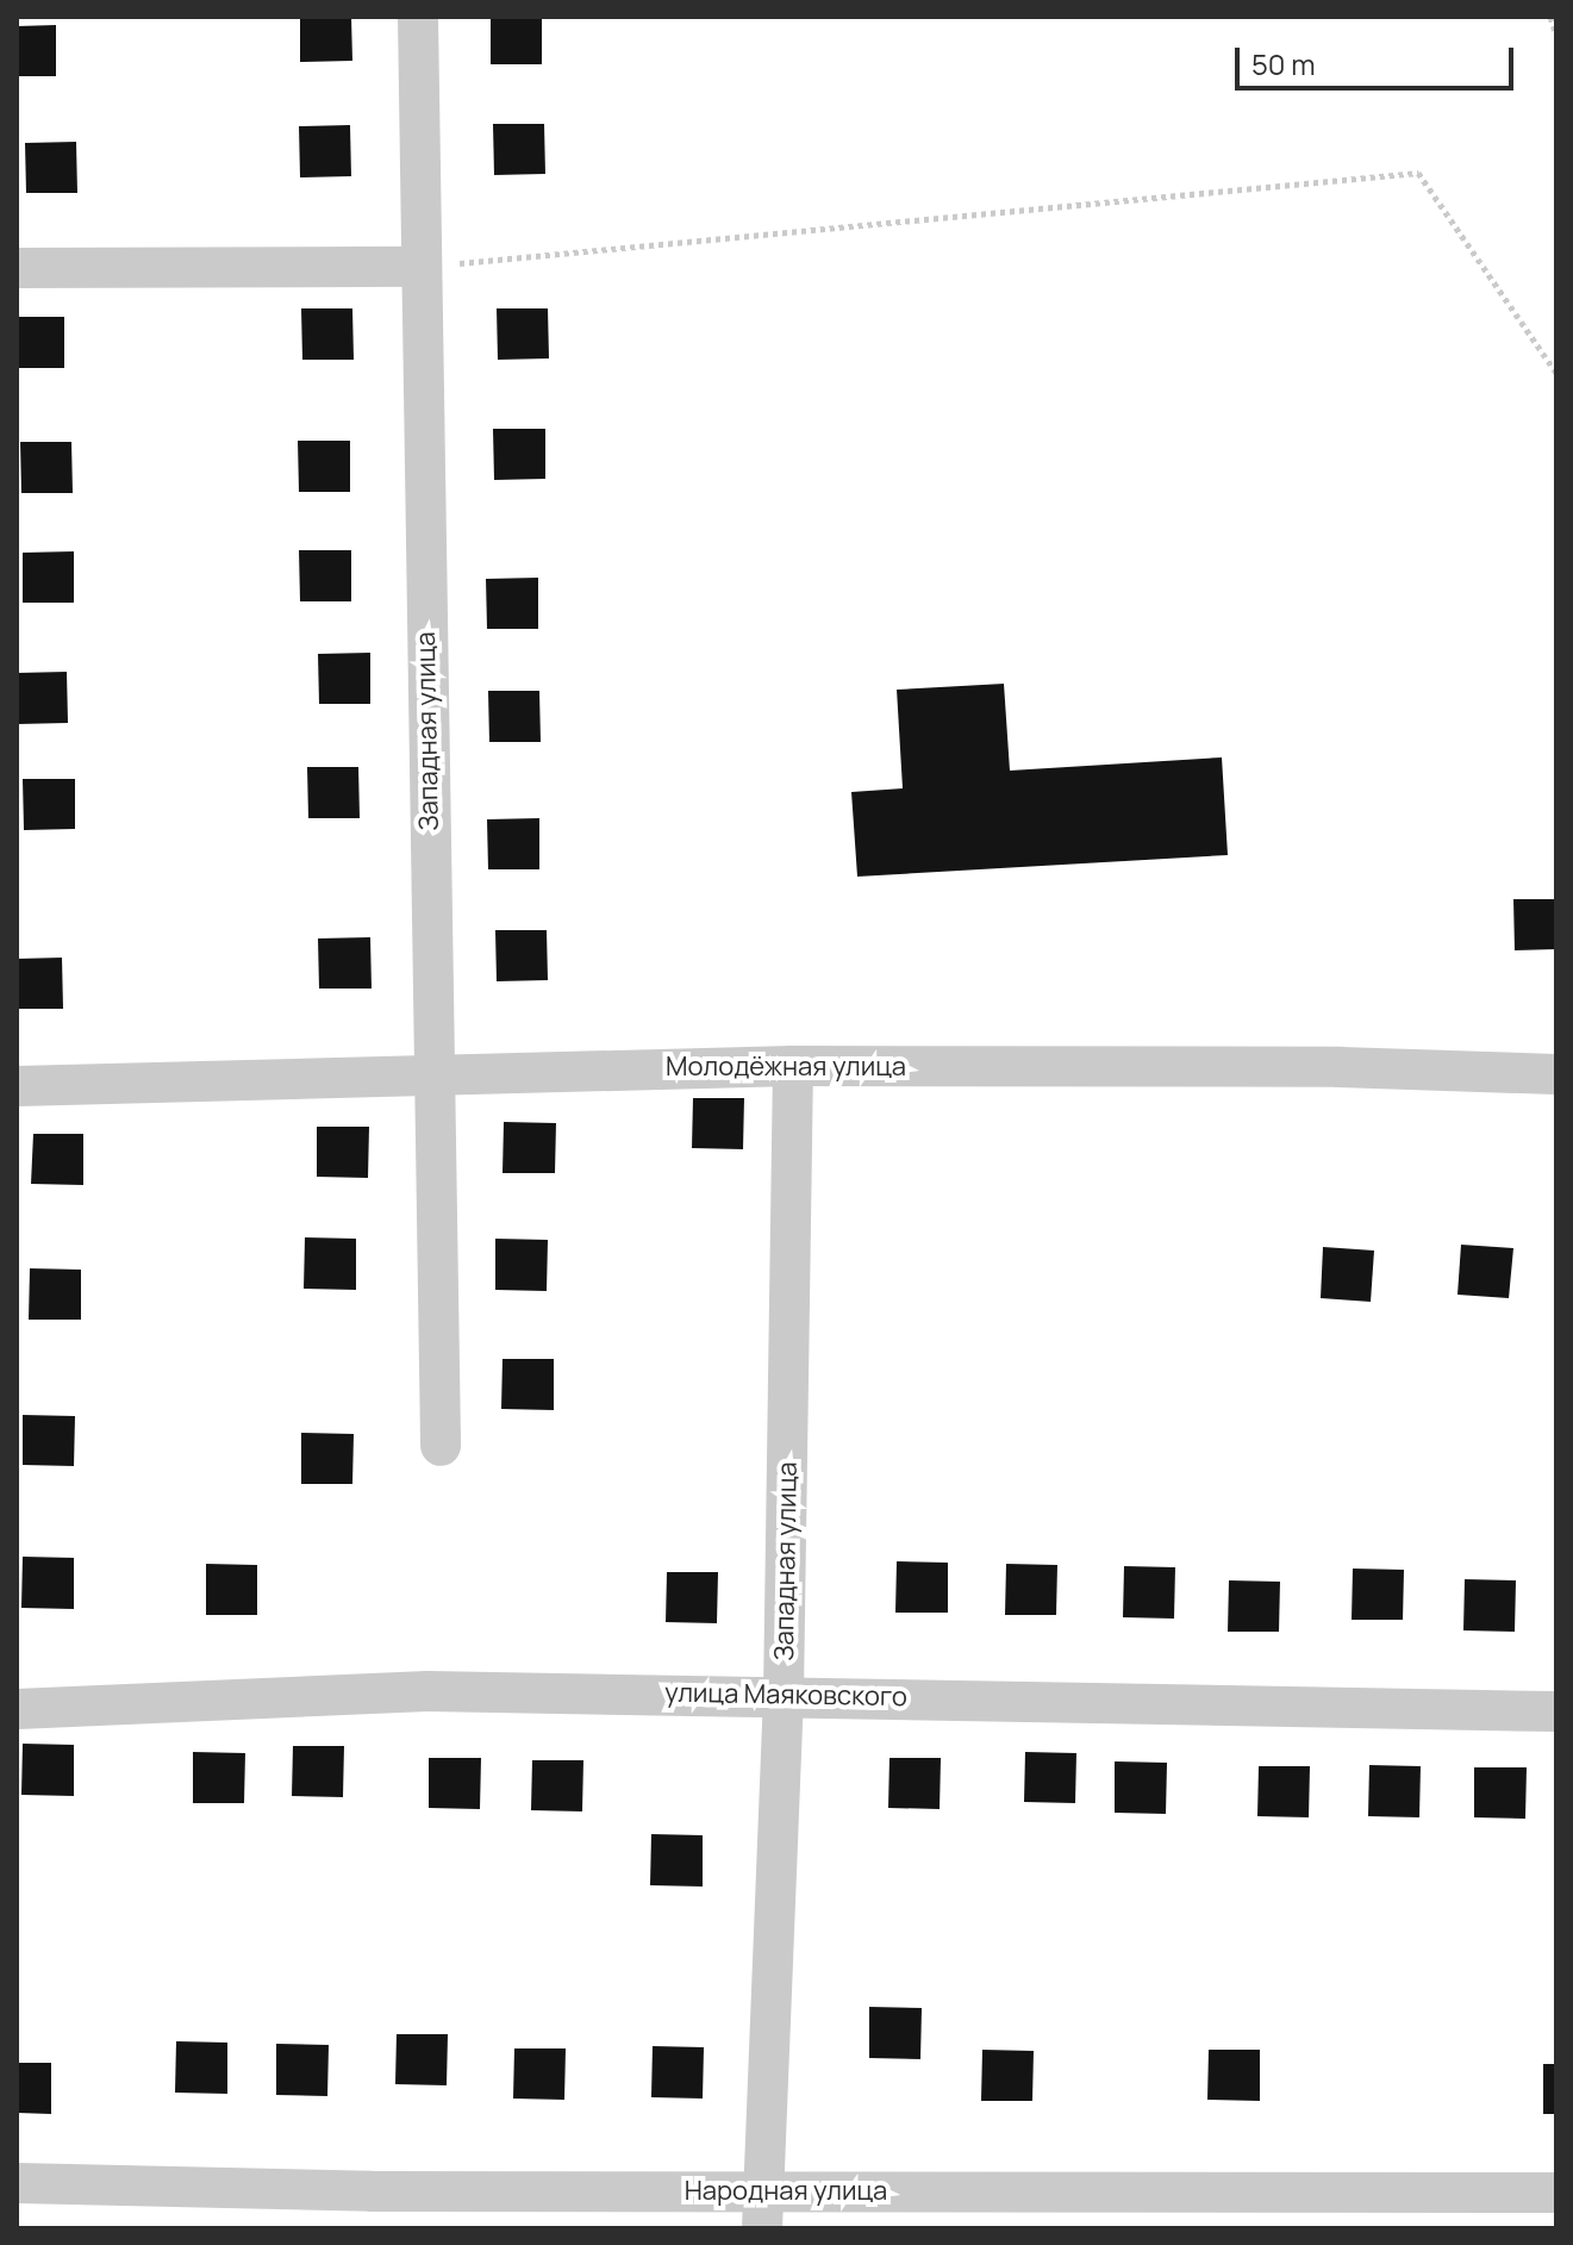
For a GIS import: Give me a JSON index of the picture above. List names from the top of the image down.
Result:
{
  "streets": {
    "street": [
      "Западная улица",
      "Молодёжная улица",
      "улица Маяковского",
      "Народная улица"
    ]
  },
  "crossings": [
    ["Западная улица", "Молодёжная улица"],
    ["Западная улица", "улица Маяковского"],
    ["Западная улица", "Народная улица"]
  ],
  "scale_bar": "50 m"
}
